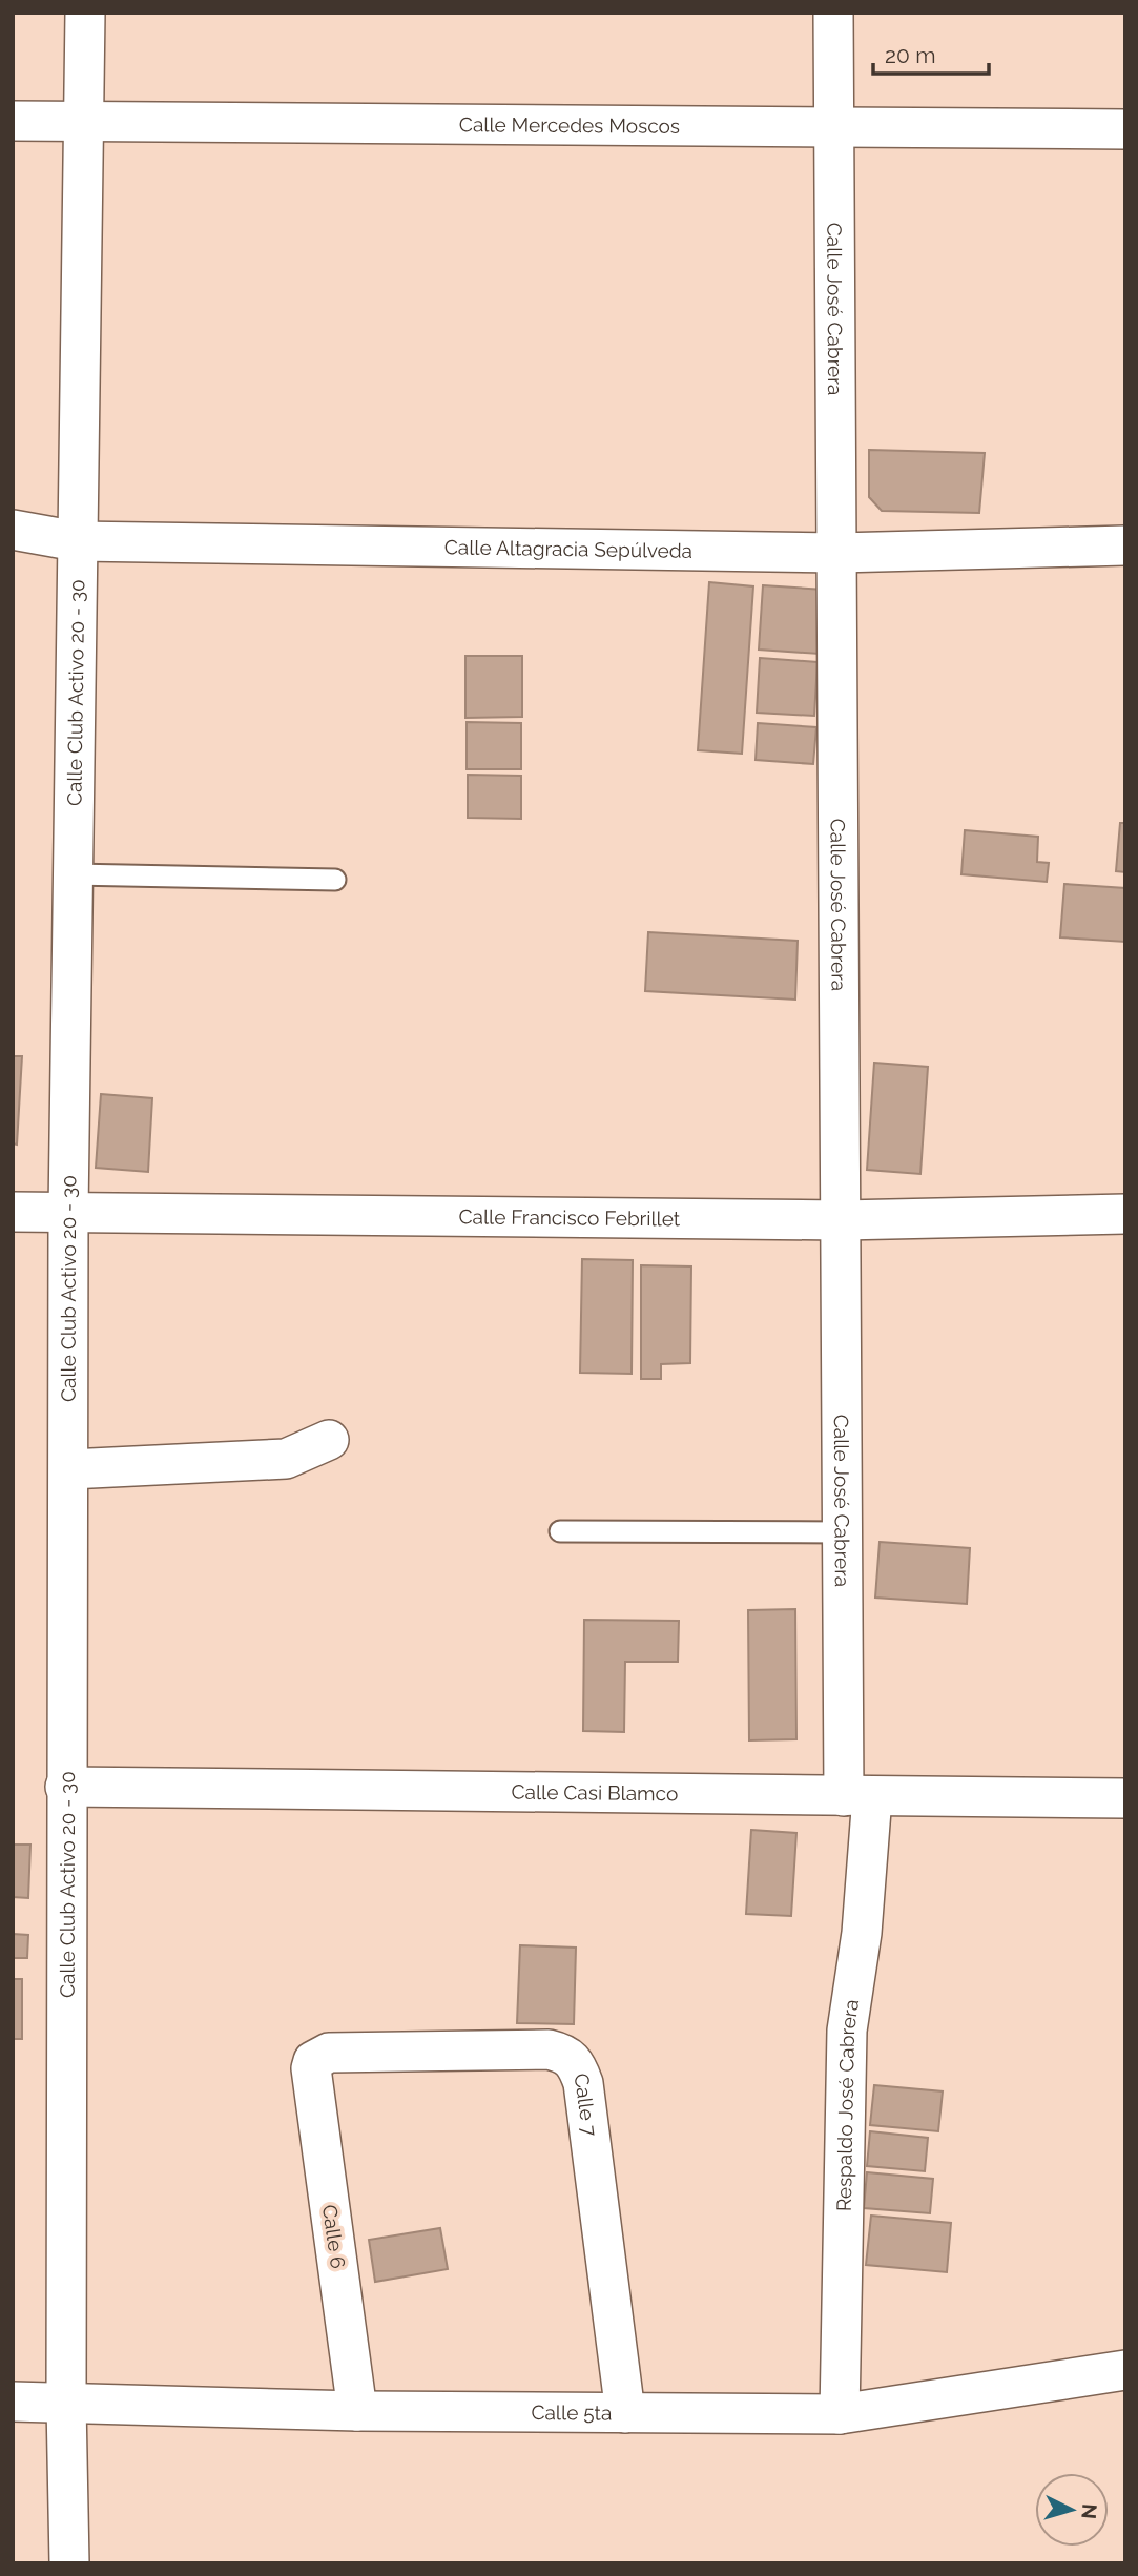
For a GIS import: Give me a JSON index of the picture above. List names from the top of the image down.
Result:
{
  "streets": {
    "street": [
      "Calle Mercedes Moscos",
      "Calle José Cabrera",
      "Calle Altagracia Sepúlveda",
      "Calle Club Activo 20 - 30",
      "Calle Francisco Febrillet",
      "Calle Casi Blamco",
      "Calle 7",
      "Respaldo José Cabrera",
      "Calle 6",
      "Calle 5ta"
    ]
  },
  "crossings": [
    ["Calle Mercedes Moscos", "Calle José Cabrera"],
    ["Calle Mercedes Moscos", "Calle Club Activo 20 - 30"],
    ["Calle José Cabrera", "Calle Altagracia Sepúlveda"],
    ["Calle José Cabrera", "Calle Francisco Febrillet"],
    ["Calle José Cabrera", "Calle Casi Blamco"],
    ["Calle José Cabrera", "Respaldo José Cabrera"],
    ["Calle Altagracia Sepúlveda", "Calle Club Activo 20 - 30"],
    ["Calle Club Activo 20 - 30", "Calle Francisco Febrillet"],
    ["Calle Club Activo 20 - 30", "Calle Casi Blamco"],
    ["Calle Club Activo 20 - 30", "Calle 5ta"],
    ["Calle Casi Blamco", "Respaldo José Cabrera"],
    ["Calle 7", "Calle 6"],
    ["Calle 7", "Calle 5ta"],
    ["Respaldo José Cabrera", "Calle 5ta"],
    ["Calle 6", "Calle 5ta"]
  ],
  "scale_bar": "20 m",
  "north": "right"
}
